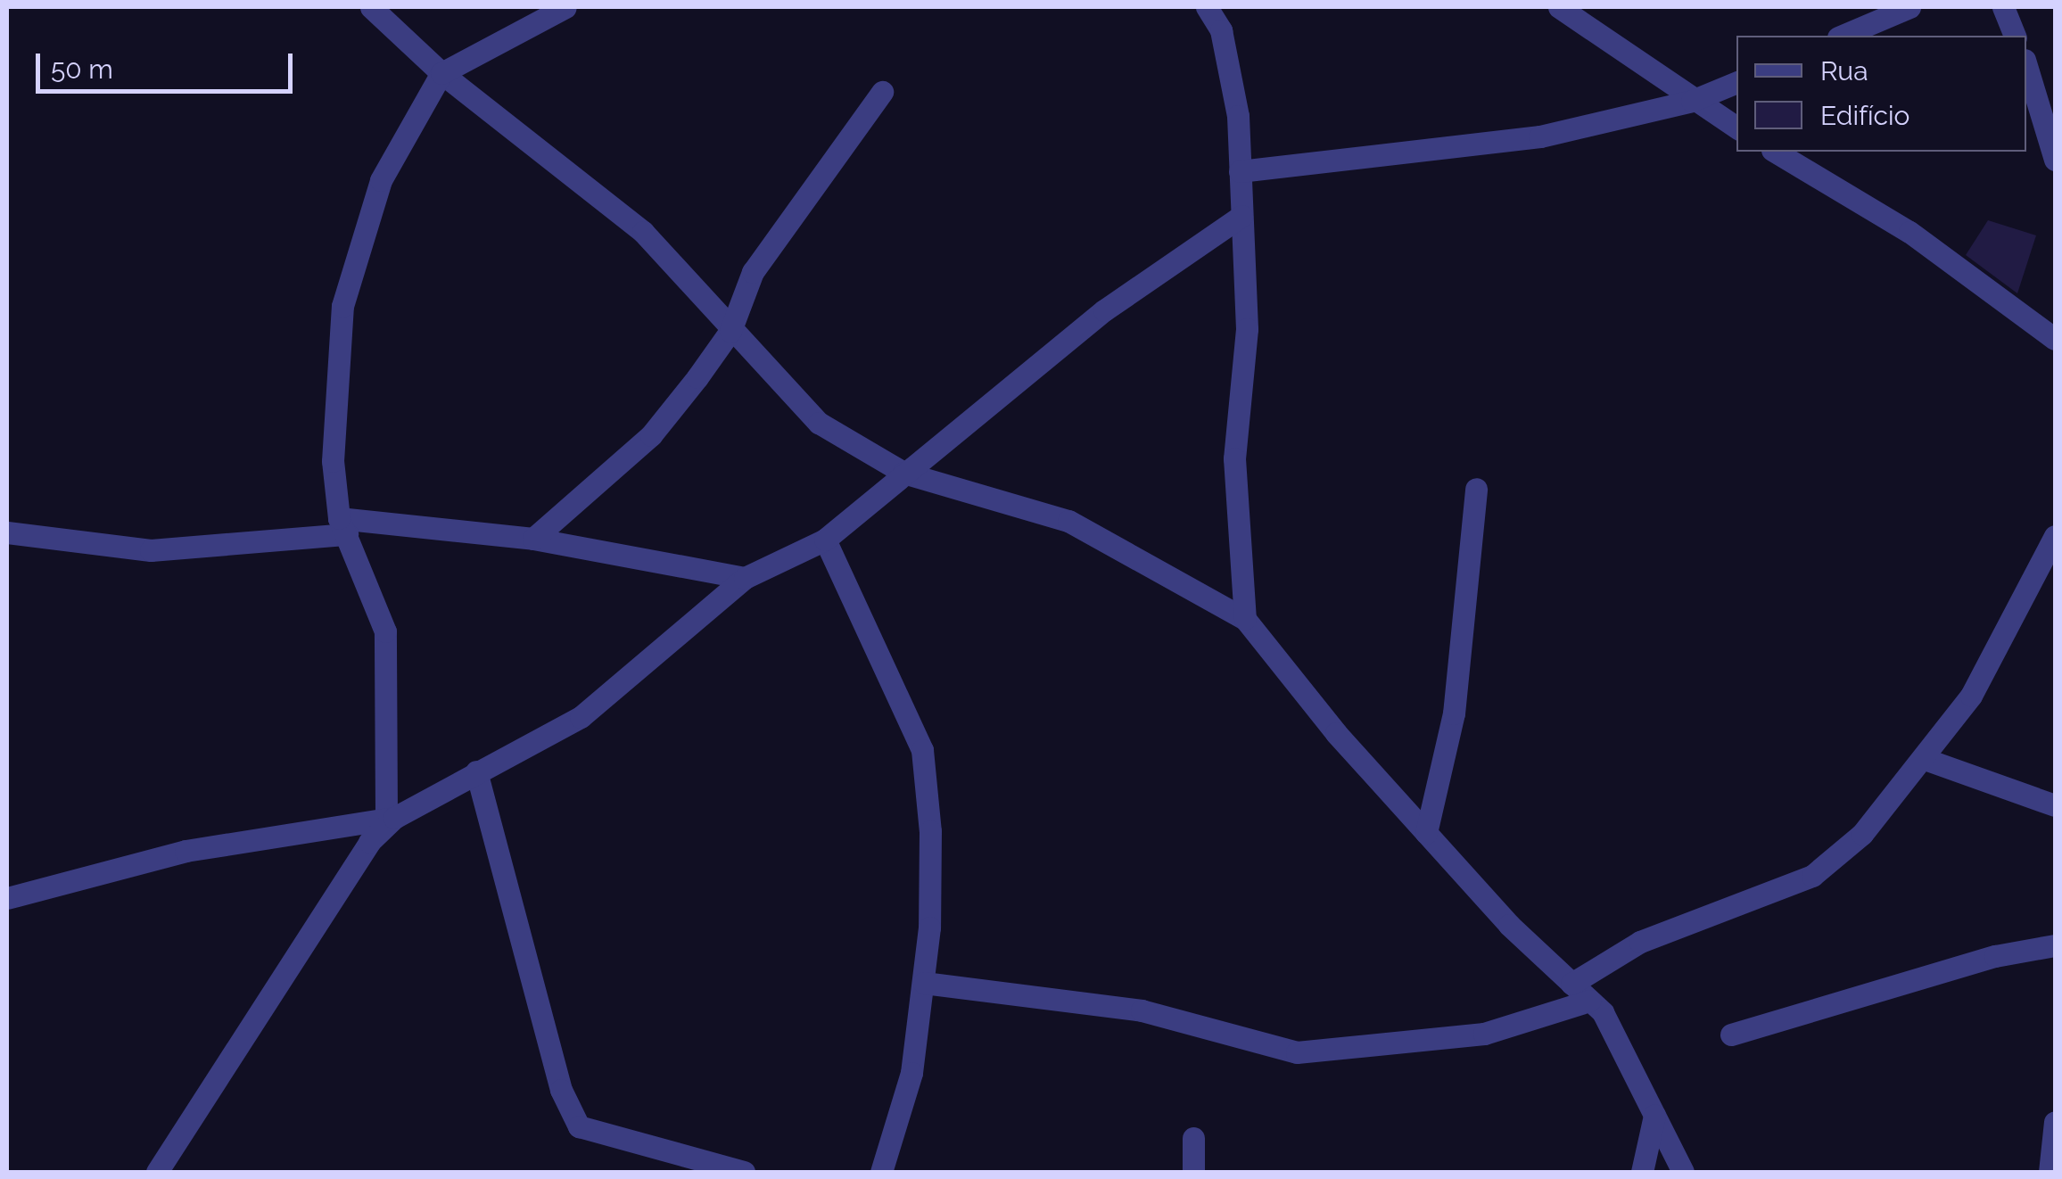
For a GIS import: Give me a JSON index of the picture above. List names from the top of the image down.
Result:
{
  "legend": ["Rua", "Edifício"],
  "scale_bar": "50 m"
}
